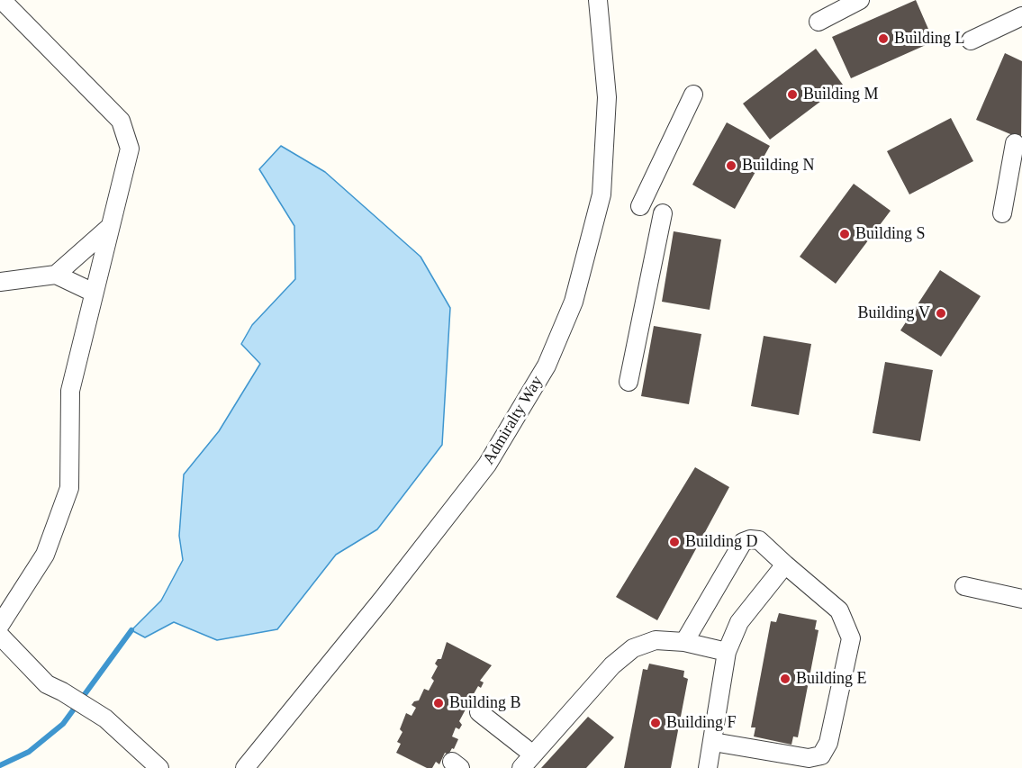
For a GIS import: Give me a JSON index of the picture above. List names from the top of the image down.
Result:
{
  "streets": {
    "street": ["Admiralty Way"]
  },
  "places": [
    "Building L",
    "Building M",
    "Building N",
    "Building S",
    "Building V",
    "Building D",
    "Building E",
    "Building B",
    "Building F"
  ]
}
